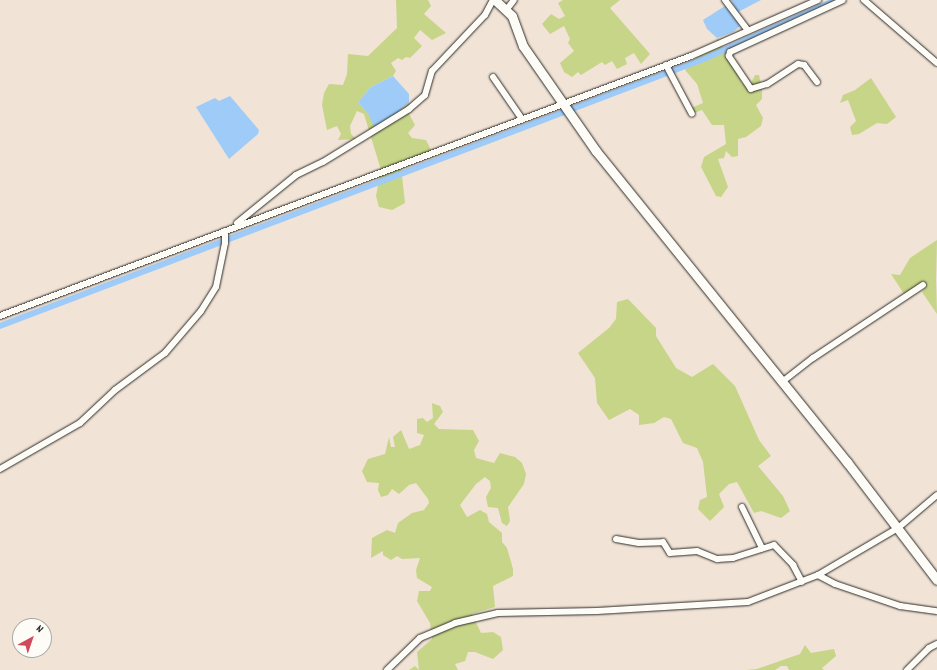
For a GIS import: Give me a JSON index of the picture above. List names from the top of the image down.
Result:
{
  "north": "top right"
}
